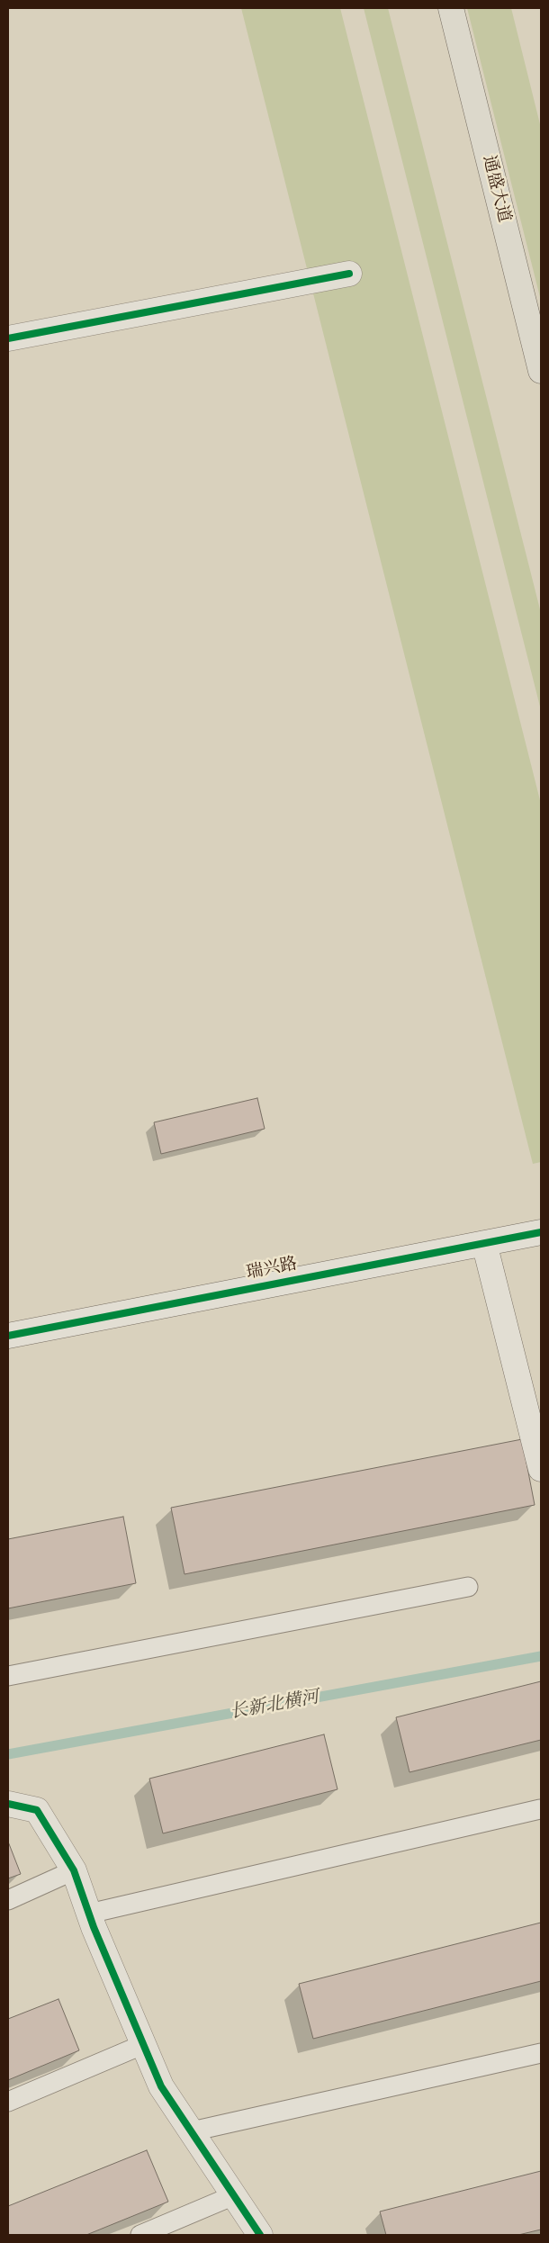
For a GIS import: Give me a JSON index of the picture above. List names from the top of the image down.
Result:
{
  "streets": {
    "main road": ["通盛大道"],
    "street": ["瑞兴路"]
  },
  "water": ["长新北横河"]
}
